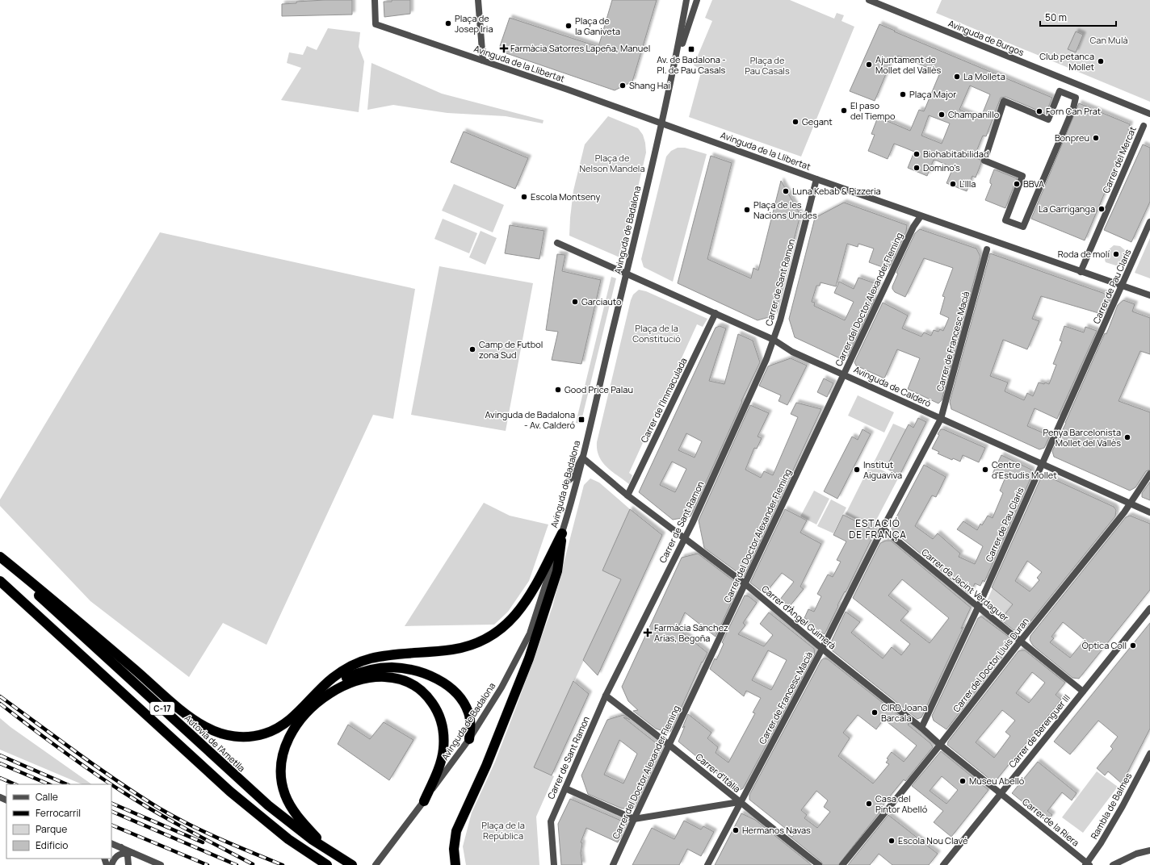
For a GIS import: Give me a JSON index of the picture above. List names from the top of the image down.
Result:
{
  "streets": {
    "highway": ["C-17", "Autovia de l'Ametlla"],
    "street": [
      "Avinguda de Burgos",
      "Avinguda de la Llibertat",
      "Carrer del Mercat",
      "Avinguda de Badalona",
      "Carrer de Sant Ramon",
      "Carrer de Pau Claris",
      "Carrer del Doctor Alexander Fleming",
      "Carrer de Francesc Macià",
      "Avinguda de Calderó",
      "Carrer de l'Immaculada",
      "Carrer de Jacint Verdaguer",
      "Carrer d'Àngel Guimerà",
      "Carrer del Doctor Lluís Duran",
      "Carrer de Berenguer III",
      "Carrer d'Itàlia",
      "Rambla de Balmes",
      "Carrer de la Riera"
    ]
  },
  "crossings": [
    ["Avinguda de la Llibertat", "Carrer del Mercat"],
    ["Avinguda de la Llibertat", "Avinguda de Badalona"],
    ["Avinguda de la Llibertat", "Carrer de Sant Ramon"],
    ["Avinguda de la Llibertat", "Carrer de Pau Claris"],
    ["Avinguda de la Llibertat", "Carrer del Doctor Alexander Fleming"],
    ["Avinguda de Badalona", "Avinguda de Calderó"],
    ["Avinguda de Badalona", "Carrer d'Àngel Guimerà"],
    ["Carrer de Sant Ramon", "Avinguda de Calderó"],
    ["Carrer de Sant Ramon", "Carrer d'Àngel Guimerà"],
    ["Carrer de Sant Ramon", "Carrer d'Itàlia"],
    ["Carrer de Pau Claris", "Avinguda de Calderó"],
    ["Carrer de Pau Claris", "Carrer de Jacint Verdaguer"],
    ["Carrer de Pau Claris", "Carrer d'Àngel Guimerà"],
    ["Carrer del Doctor Alexander Fleming", "Avinguda de Calderó"],
    ["Carrer del Doctor Alexander Fleming", "Carrer d'Àngel Guimerà"],
    ["Carrer del Doctor Alexander Fleming", "Carrer d'Itàlia"],
    ["Carrer de Francesc Macià", "Avinguda de Calderó"],
    ["Carrer de Francesc Macià", "Carrer de Jacint Verdaguer"],
    ["Carrer de Francesc Macià", "Carrer d'Àngel Guimerà"],
    ["Carrer de Francesc Macià", "Carrer d'Itàlia"],
    ["Avinguda de Calderó", "Carrer de l'Immaculada"],
    ["Avinguda de Calderó", "Carrer del Doctor Lluís Duran"],
    ["Carrer de l'Immaculada", "Carrer d'Àngel Guimerà"],
    ["Carrer de Jacint Verdaguer", "Carrer del Doctor Lluís Duran"],
    ["Carrer de Jacint Verdaguer", "Carrer de Berenguer III"],
    ["Carrer d'Àngel Guimerà", "Carrer del Doctor Lluís Duran"],
    ["Carrer d'Àngel Guimerà", "Carrer de Berenguer III"],
    ["Carrer d'Àngel Guimerà", "Carrer de la Riera"],
    ["Carrer de Berenguer III", "Carrer de la Riera"],
    ["Rambla de Balmes", "Carrer de la Riera"]
  ],
  "districts": ["ESTACIÓ DE FRANÇA"],
  "parks": [
    "Can Mulà",
    "Plaça de Pau Casals",
    "Plaça de Nelson Mandela",
    "Plaça de la Constitució",
    "Plaça de la República"
  ],
  "places": {
    "other": [
      "Plaça de Josep Iria",
      "Plaça de la Ganiveta",
      "Club petanca Mollet",
      "Ajuntament de Mollet del Vallès",
      "La Molleta",
      "Shang Hai",
      "Plaça Major",
      "El paso del Tiempo",
      "Forn Can Prat",
      "Champanillo",
      "Gegant",
      "Bonpreu",
      "Biohabitabilidad",
      "Domino's",
      "L'Illa",
      "BBVA",
      "Luna Kebab & Pizzeria",
      "Escola Montseny",
      "La Garriganga",
      "Plaça de les Nacions Unides",
      "Roda de molí",
      "Garciauto",
      "Camp de Futbol zona Sud",
      "Good Price Palau",
      "Penya Barcelonista Mollet del Vallès",
      "Institut Aiguaviva",
      "Centre d'Estudis Mollet",
      "Òptica Coll",
      "CIRD Joana Barcala",
      "Museu Abelló",
      "Casa del Pintor Abelló",
      "Hermanos Navas",
      "Escola Nou Clavé"
    ],
    "health": ["Farmàcia Satorres Lapeña, Manuel", "Farmàcia Sánchez Arias, Begoña"],
    "transit": ["Av. de Badalona - Pl. de Pau Casals", "Avinguda de Badalona - Av. Calderó"]
  },
  "legend": [
    "Calle",
    "Ferrocarril",
    "Parque",
    "Edificio"
  ],
  "scale_bar": "50 m"
}
